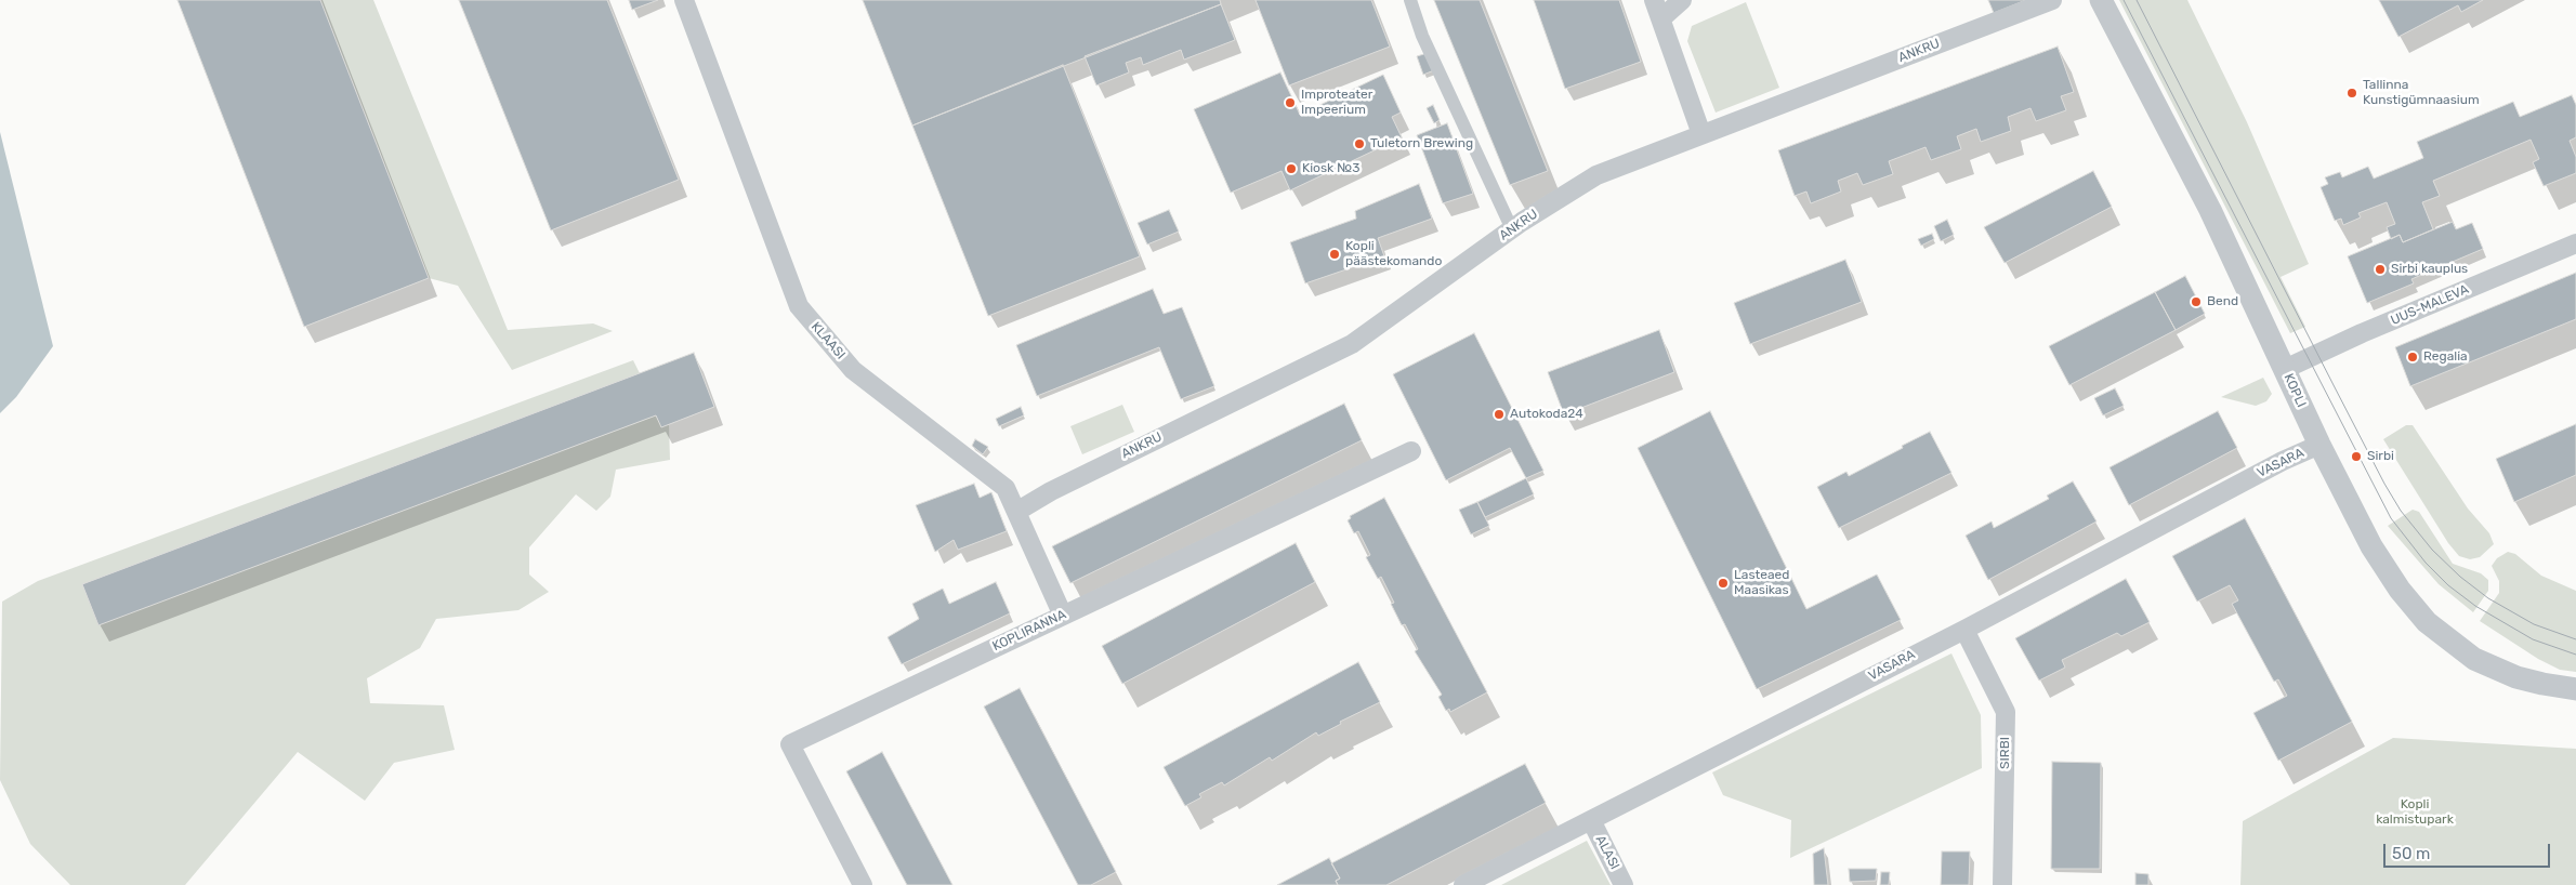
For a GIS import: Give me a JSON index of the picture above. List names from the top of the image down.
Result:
{
  "streets": {
    "street": [
      "ANKRU",
      "UUS-MALEVA",
      "KLAASI",
      "KOPLI",
      "VASARA",
      "KOPLIRANNA",
      "SIRBI",
      "ALASI"
    ]
  },
  "crossings": [
    ["ANKRU", "KLAASI"],
    ["UUS-MALEVA", "KOPLI"],
    ["KLAASI", "KOPLIRANNA"],
    ["KOPLI", "VASARA"],
    ["VASARA", "SIRBI"],
    ["VASARA", "ALASI"]
  ],
  "parks": ["Kopli kalmistupark"],
  "places": [
    "Tallinna Kunstigümnaasium",
    "Improteater Impeerium",
    "Tuletorn Brewing",
    "Kiosk №3",
    "Kopli päästekomando",
    "Sirbi kauplus",
    "Bend",
    "Regalia",
    "Autokoda24",
    "Sirbi",
    "Lasteaed Maasikas"
  ],
  "scale_bar": "50 m"
}
